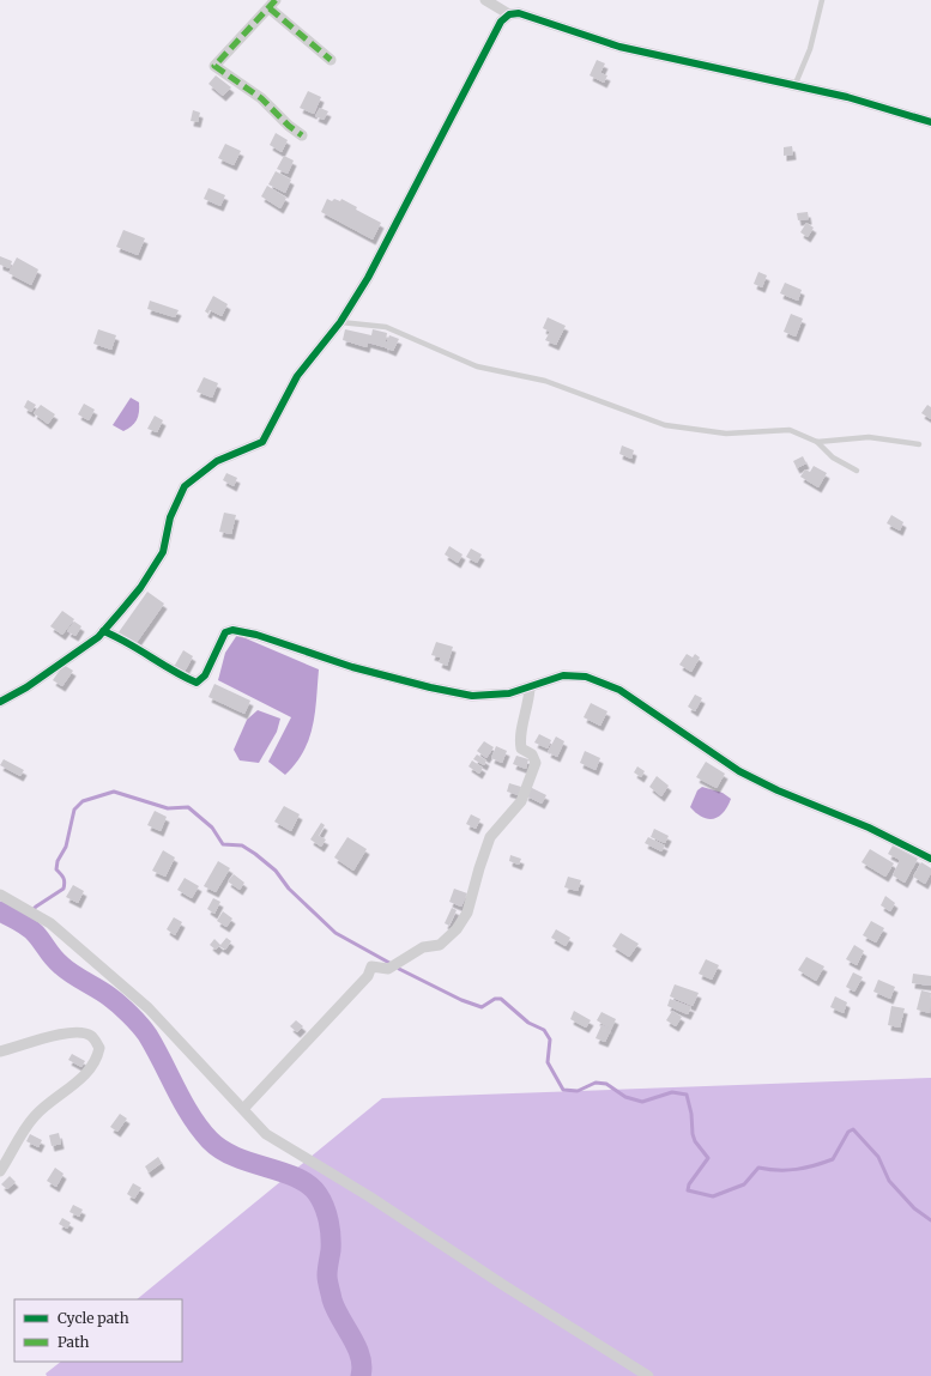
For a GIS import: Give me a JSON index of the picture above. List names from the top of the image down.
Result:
{
  "legend": ["Cycle path", "Path"]
}
